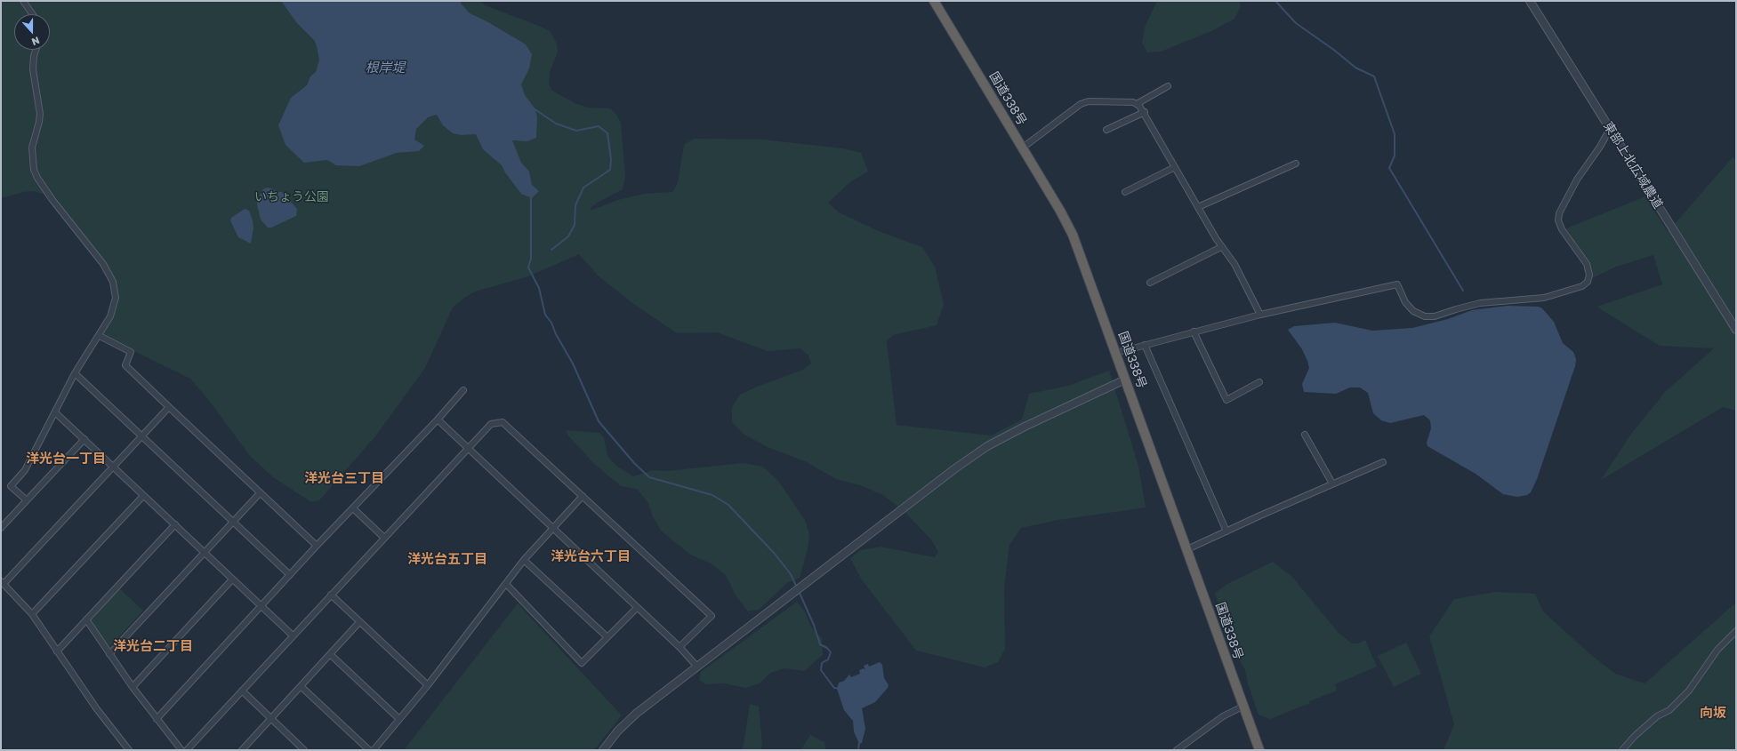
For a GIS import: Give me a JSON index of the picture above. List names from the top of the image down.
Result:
{
  "streets": {
    "highway": ["国道338号"],
    "street": ["東部上北広域農道"]
  },
  "districts": [
    "洋光台一丁目",
    "洋光台三丁目",
    "洋光台六丁目",
    "洋光台五丁目",
    "洋光台二丁目",
    "向坂"
  ],
  "water": ["根岸堤"],
  "parks": ["いちょう公園"],
  "north": "bottom"
}
